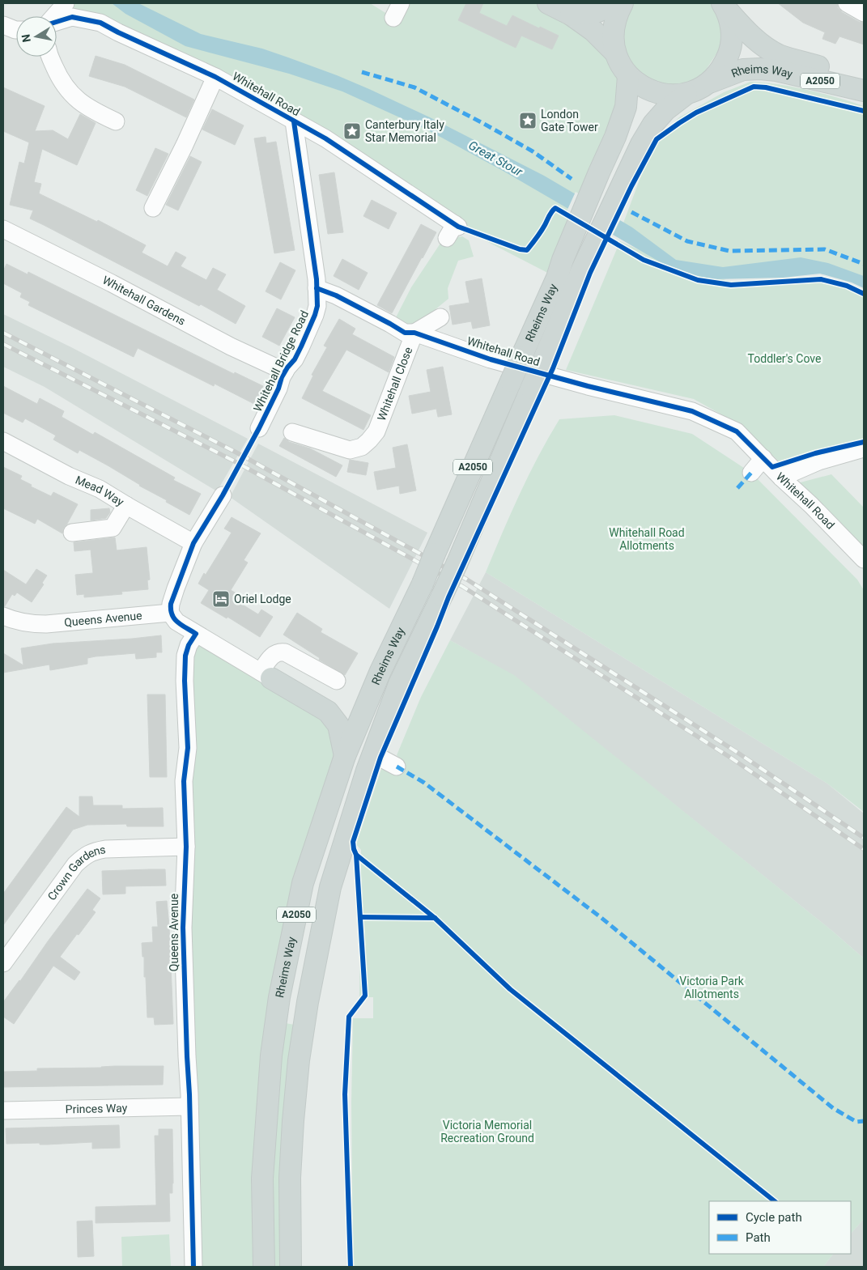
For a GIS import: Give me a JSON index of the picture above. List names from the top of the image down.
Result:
{
  "streets": {
    "main road": ["Rheims Way", "A2050"],
    "street": [
      "Whitehall Road",
      "Whitehall Gardens",
      "Whitehall Bridge Road",
      "Whitehall Close",
      "Mead Way",
      "Queens Avenue",
      "Crown Gardens",
      "Princes Way"
    ]
  },
  "crossings": [
    ["Whitehall Road", "Whitehall Bridge Road"],
    ["Whitehall Road", "Whitehall Close"],
    ["Whitehall Gardens", "Whitehall Bridge Road"],
    ["Queens Avenue", "Crown Gardens"],
    ["Queens Avenue", "Princes Way"]
  ],
  "water": ["Great Stour"],
  "parks": [
    "Toddler's Cove",
    "Whitehall Road Allotments",
    "Victoria Park Allotments",
    "Victoria Memorial Recreation Ground"
  ],
  "places": {
    "place": ["London Gate Tower", "Canterbury Italy Star Memorial"],
    "hotel": ["Oriel Lodge"]
  },
  "legend": ["Cycle path", "Path"],
  "north": "left"
}
